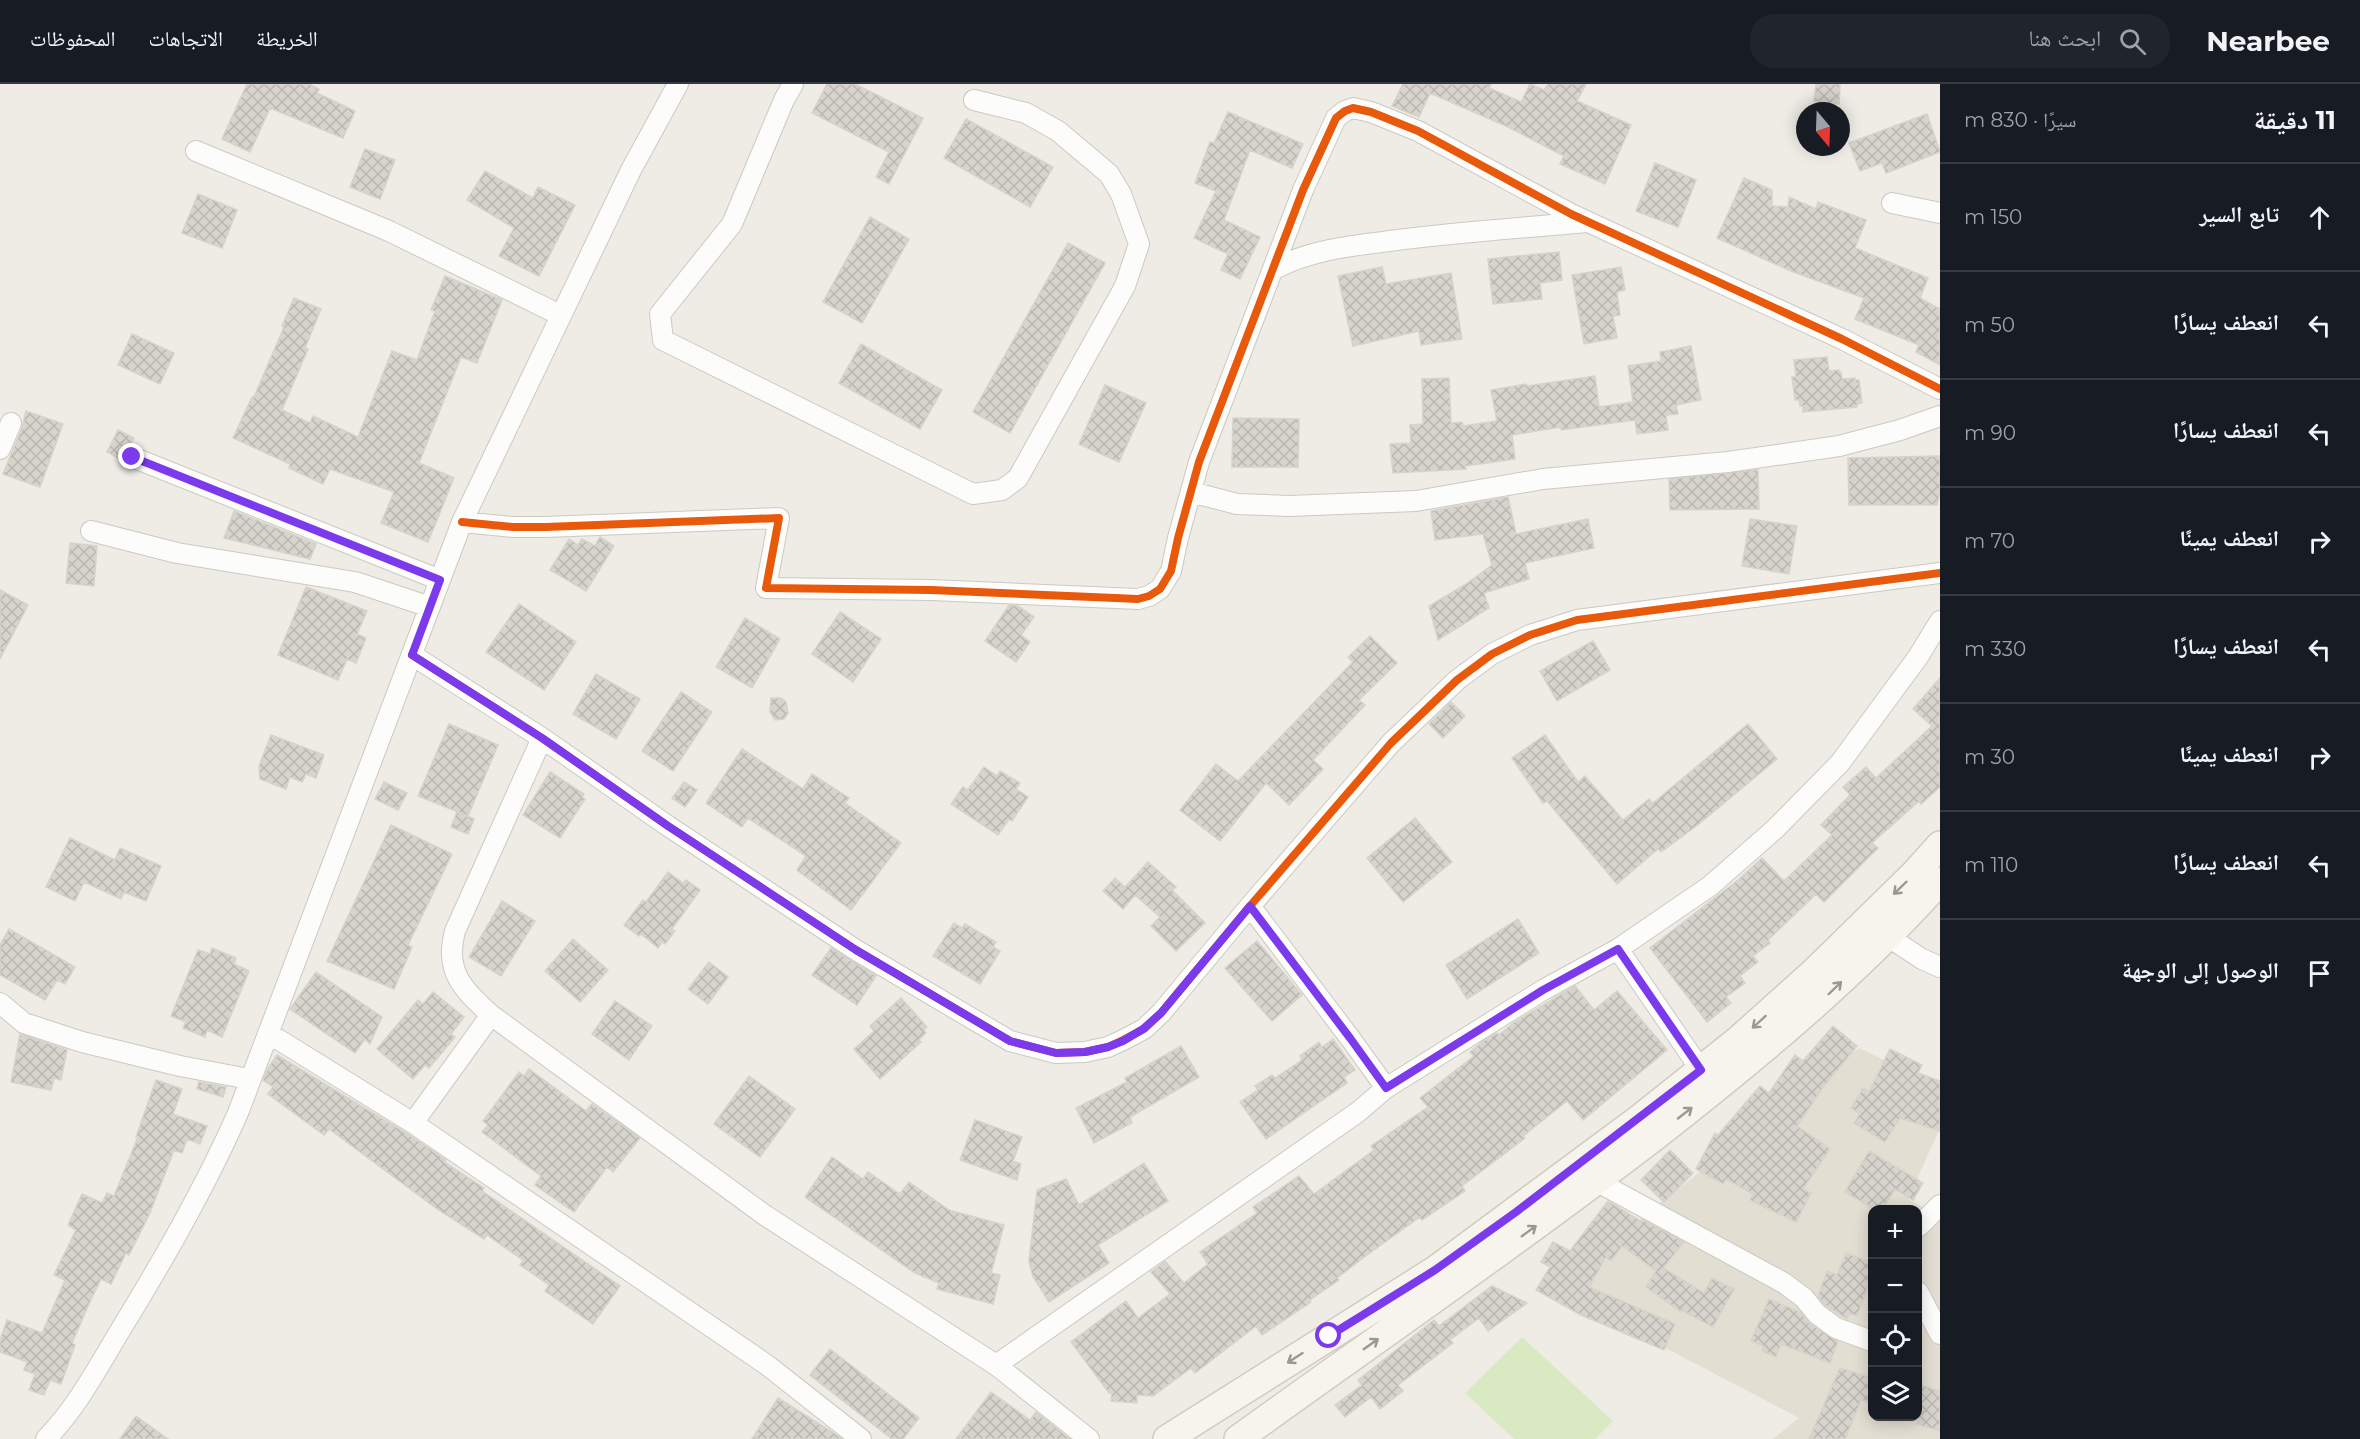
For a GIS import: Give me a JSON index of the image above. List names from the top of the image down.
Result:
{
  "north": "bottom",
  "page": {
    "header": "Nearbee",
    "search": "ابحث هنا",
    "nav": ["الخريطة", "الاتجاهات", "المحفوظات"],
    "heading": ["11 دقيقة", "سيرًا · 830 m"],
    "list": [
      ["تابع السير", "150 m"],
      ["انعطف يسارًا", "50 m"],
      ["انعطف يسارًا", "90 m"],
      ["انعطف يمينًا", "70 m"],
      ["انعطف يسارًا", "330 m"],
      ["انعطف يمينًا", "30 m"],
      ["انعطف يسارًا", "110 m"],
      "الوصول إلى الوجهة"
    ],
    "map_buttons": ["+", "−"]
  }
}
